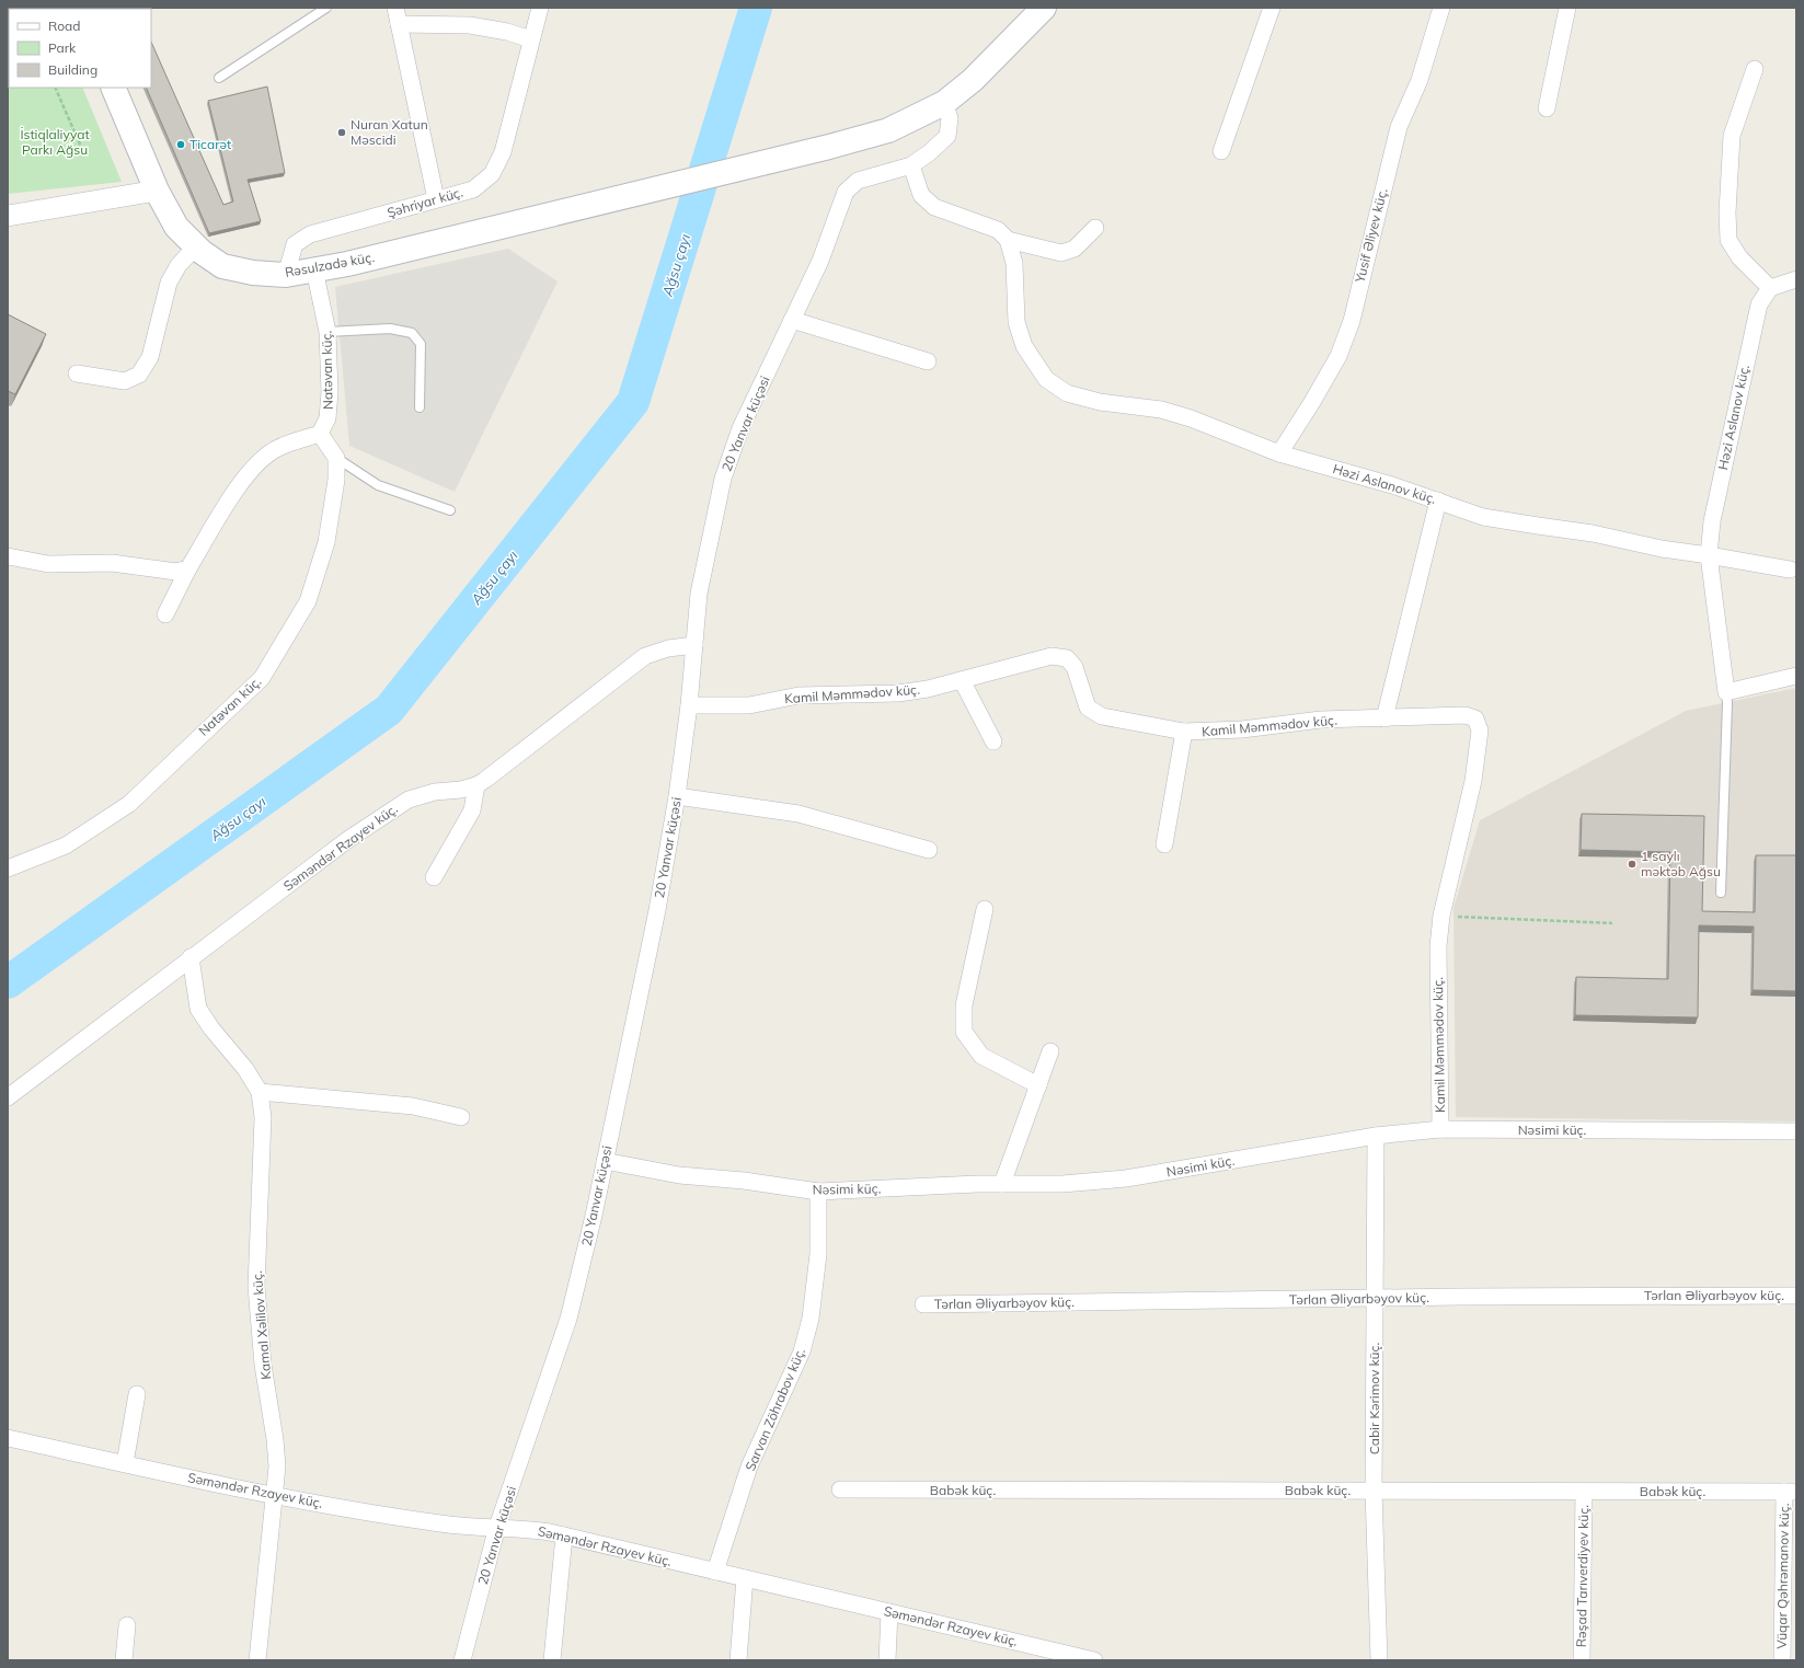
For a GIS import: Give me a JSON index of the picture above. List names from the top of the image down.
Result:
{
  "streets": {
    "main road": ["Rəsulzadə küç."],
    "street": [
      "Şəhriyar küç.",
      "Yusif Əliyev küç.",
      "Natəvan küç.",
      "Həzi Aslanov küç.",
      "20 Yanvar küçəsi",
      "Kamil Məmmədov küç.",
      "Səməndər Rzayev küç.",
      "Nəsimi küç.",
      "Tərlan Əliyarbəyov küç.",
      "Kamal Xəlilov küç.",
      "Cabir Kərimov küç.",
      "Sarvan Zöhrabov küç.",
      "Babək küç.",
      "Rəşad Tarıverdiyev küç.",
      "Vüqar Qəhrəmanov küç."
    ]
  },
  "crossings": [
    ["Şəhriyar küç.", "Rəsulzadə küç."],
    ["Yusif Əliyev küç.", "Həzi Aslanov küç."],
    ["Rəsulzadə küç.", "Natəvan küç."],
    ["Rəsulzadə küç.", "20 Yanvar küçəsi"],
    ["20 Yanvar küçəsi", "Kamil Məmmədov küç."],
    ["20 Yanvar küçəsi", "Səməndər Rzayev küç."],
    ["20 Yanvar küçəsi", "Nəsimi küç."],
    ["Kamil Məmmədov küç.", "Nəsimi küç."],
    ["Səməndər Rzayev küç.", "Kamal Xəlilov küç."],
    ["Səməndər Rzayev küç.", "Sarvan Zöhrabov küç."],
    ["Nəsimi küç.", "Cabir Kərimov küç."],
    ["Nəsimi küç.", "Sarvan Zöhrabov küç."],
    ["Tərlan Əliyarbəyov küç.", "Cabir Kərimov küç."],
    ["Cabir Kərimov küç.", "Babək küç."],
    ["Babək küç.", "Rəşad Tarıverdiyev küç."],
    ["Babək küç.", "Vüqar Qəhrəmanov küç."]
  ],
  "water": ["Ağsu çayı"],
  "parks": ["İstiqlaliyyat Parkı Ağsu"],
  "places": ["Nuran Xatun Məscidi", "Ticarət", "1 saylı məktəb Ağsu"],
  "legend": ["Road", "Park", "Building"]
}
